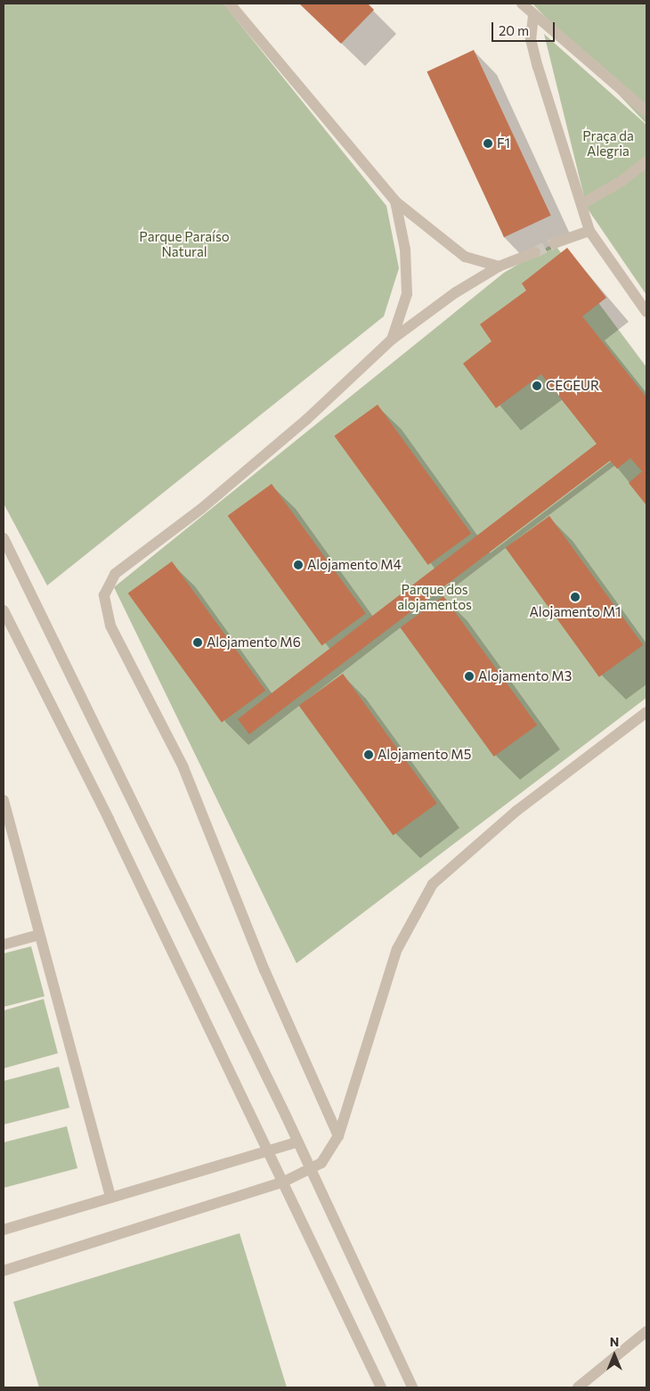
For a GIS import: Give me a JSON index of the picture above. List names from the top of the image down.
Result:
{
  "parks": ["Praça da Alegria", "Parque Paraíso Natural", "Parque dos alojamentos"],
  "places": [
    "F1",
    "CEGEUR",
    "Alojamento M4",
    "Alojamento M1",
    "Alojamento M6",
    "Alojamento M3",
    "Alojamento M5"
  ],
  "scale_bar": "20 m",
  "north": "top"
}
